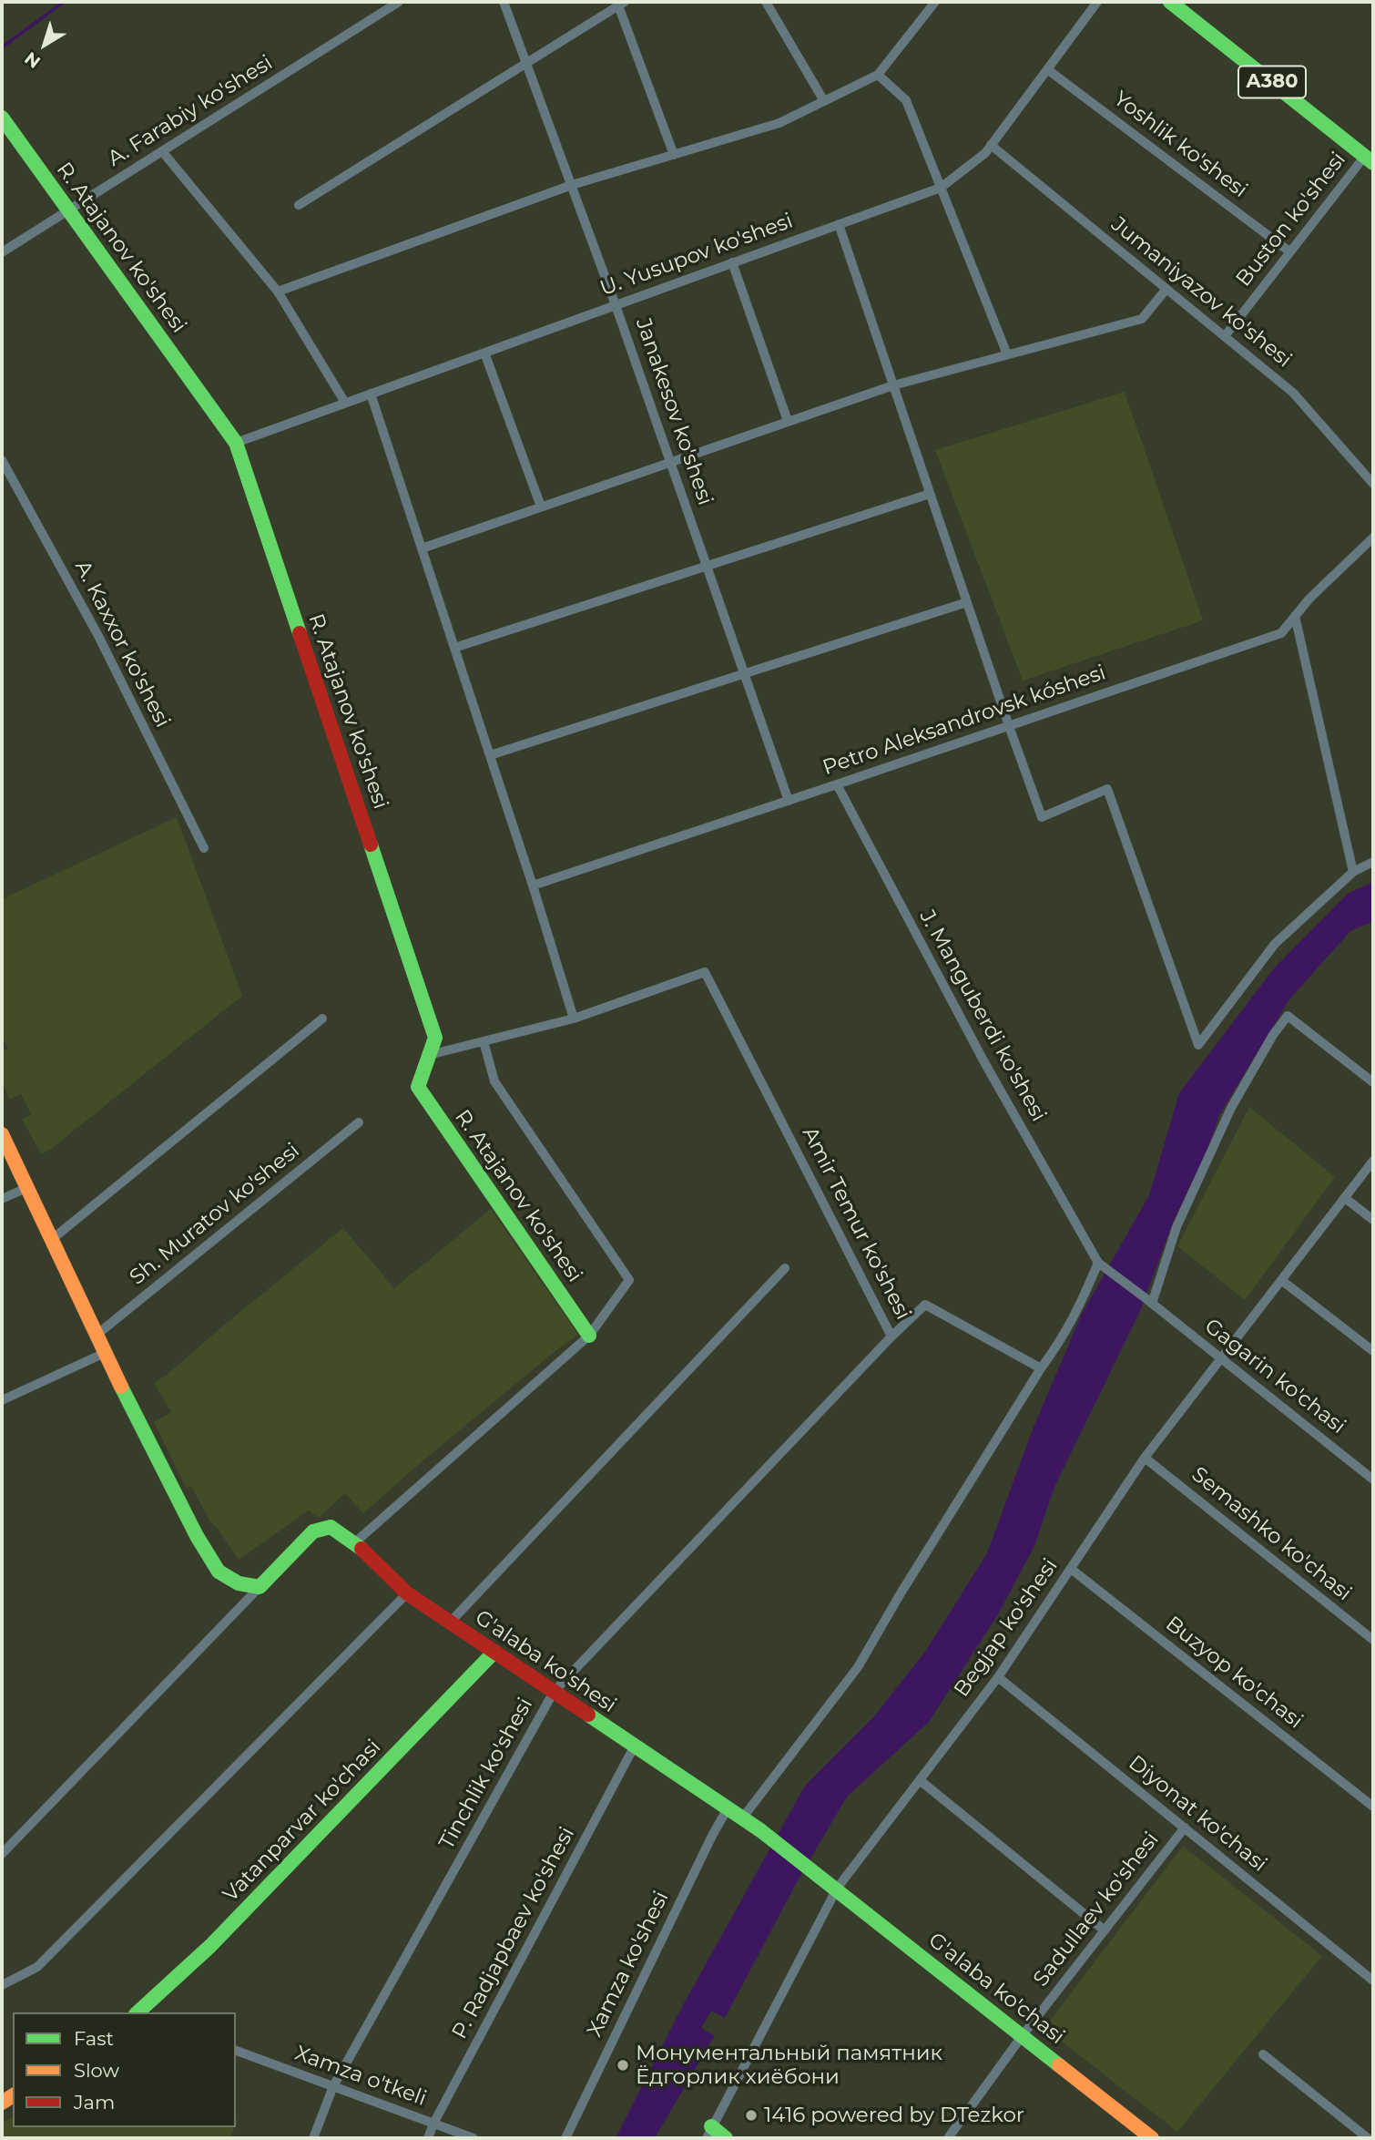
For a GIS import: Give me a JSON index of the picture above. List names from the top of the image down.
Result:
{
  "streets": {
    "main road": [
      "A380",
      "R. Atajanov ko'shesi",
      "G'alaba ko'shesi",
      "Vatanparvar ko'chasi",
      "G'alaba ko'chasi"
    ],
    "street": [
      "A. Farabiy ko'shesi",
      "Yoshlik ko'shesi",
      "Buston ko'shesi",
      "U. Yusupov ko'shesi",
      "Jumaniyazov ko'shesi",
      "Janakesov ko'shesi",
      "A. Kaxxor ko'shesi",
      "Petro Aleksandrovsk kóshesi",
      "J. Manguberdi ko'shesi",
      "Sh. Muratov ko'shesi",
      "Amir Temur ko'shesi",
      "Gagarin ko'chasi",
      "Semashko ko'chasi",
      "Begjap ko'shesi",
      "Buzyop ko'chasi",
      "Tinchlik ko'shesi",
      "Diyonat ko'chasi",
      "Sadullaev ko'shesi",
      "P. Radjapbaev ko'shesi",
      "Xamza ko'shesi",
      "Xamza o'tkeli"
    ]
  },
  "crossings": [
    ["A380", "Buston ko'shesi"],
    ["A. Farabiy ko'shesi", "R. Atajanov ko'shesi"],
    ["Yoshlik ko'shesi", "Buston ko'shesi"],
    ["Yoshlik ko'shesi", "U. Yusupov ko'shesi"],
    ["Buston ko'shesi", "Jumaniyazov ko'shesi"],
    ["R. Atajanov ko'shesi", "U. Yusupov ko'shesi"],
    ["U. Yusupov ko'shesi", "Jumaniyazov ko'shesi"],
    ["U. Yusupov ko'shesi", "Janakesov ko'shesi"],
    ["Janakesov ko'shesi", "Petro Aleksandrovsk kóshesi"],
    ["Petro Aleksandrovsk kóshesi", "J. Manguberdi ko'shesi"],
    ["J. Manguberdi ko'shesi", "Gagarin ko'chasi"],
    ["Amir Temur ko'shesi", "Tinchlik ko'shesi"],
    ["Gagarin ko'chasi", "Begjap ko'shesi"],
    ["Semashko ko'chasi", "Begjap ko'shesi"],
    ["Begjap ko'shesi", "Buzyop ko'chasi"],
    ["Begjap ko'shesi", "Diyonat ko'chasi"],
    ["Begjap ko'shesi", "G'alaba ko'chasi"],
    ["G'alaba ko'shesi", "Tinchlik ko'shesi"],
    ["G'alaba ko'shesi", "Vatanparvar ko'chasi"],
    ["G'alaba ko'shesi", "P. Radjapbaev ko'shesi"],
    ["G'alaba ko'shesi", "Xamza ko'shesi"],
    ["G'alaba ko'shesi", "G'alaba ko'chasi"],
    ["Tinchlik ko'shesi", "Xamza o'tkeli"],
    ["Diyonat ko'chasi", "Sadullaev ko'shesi"],
    ["Sadullaev ko'shesi", "G'alaba ko'chasi"],
    ["P. Radjapbaev ko'shesi", "Xamza o'tkeli"]
  ],
  "places": ["Монументальный памятник Ёдгорлик хиёбони", "1416 powered by DTezkor"],
  "legend": ["Fast", "Slow", "Jam"],
  "north": "bottom left"
}
